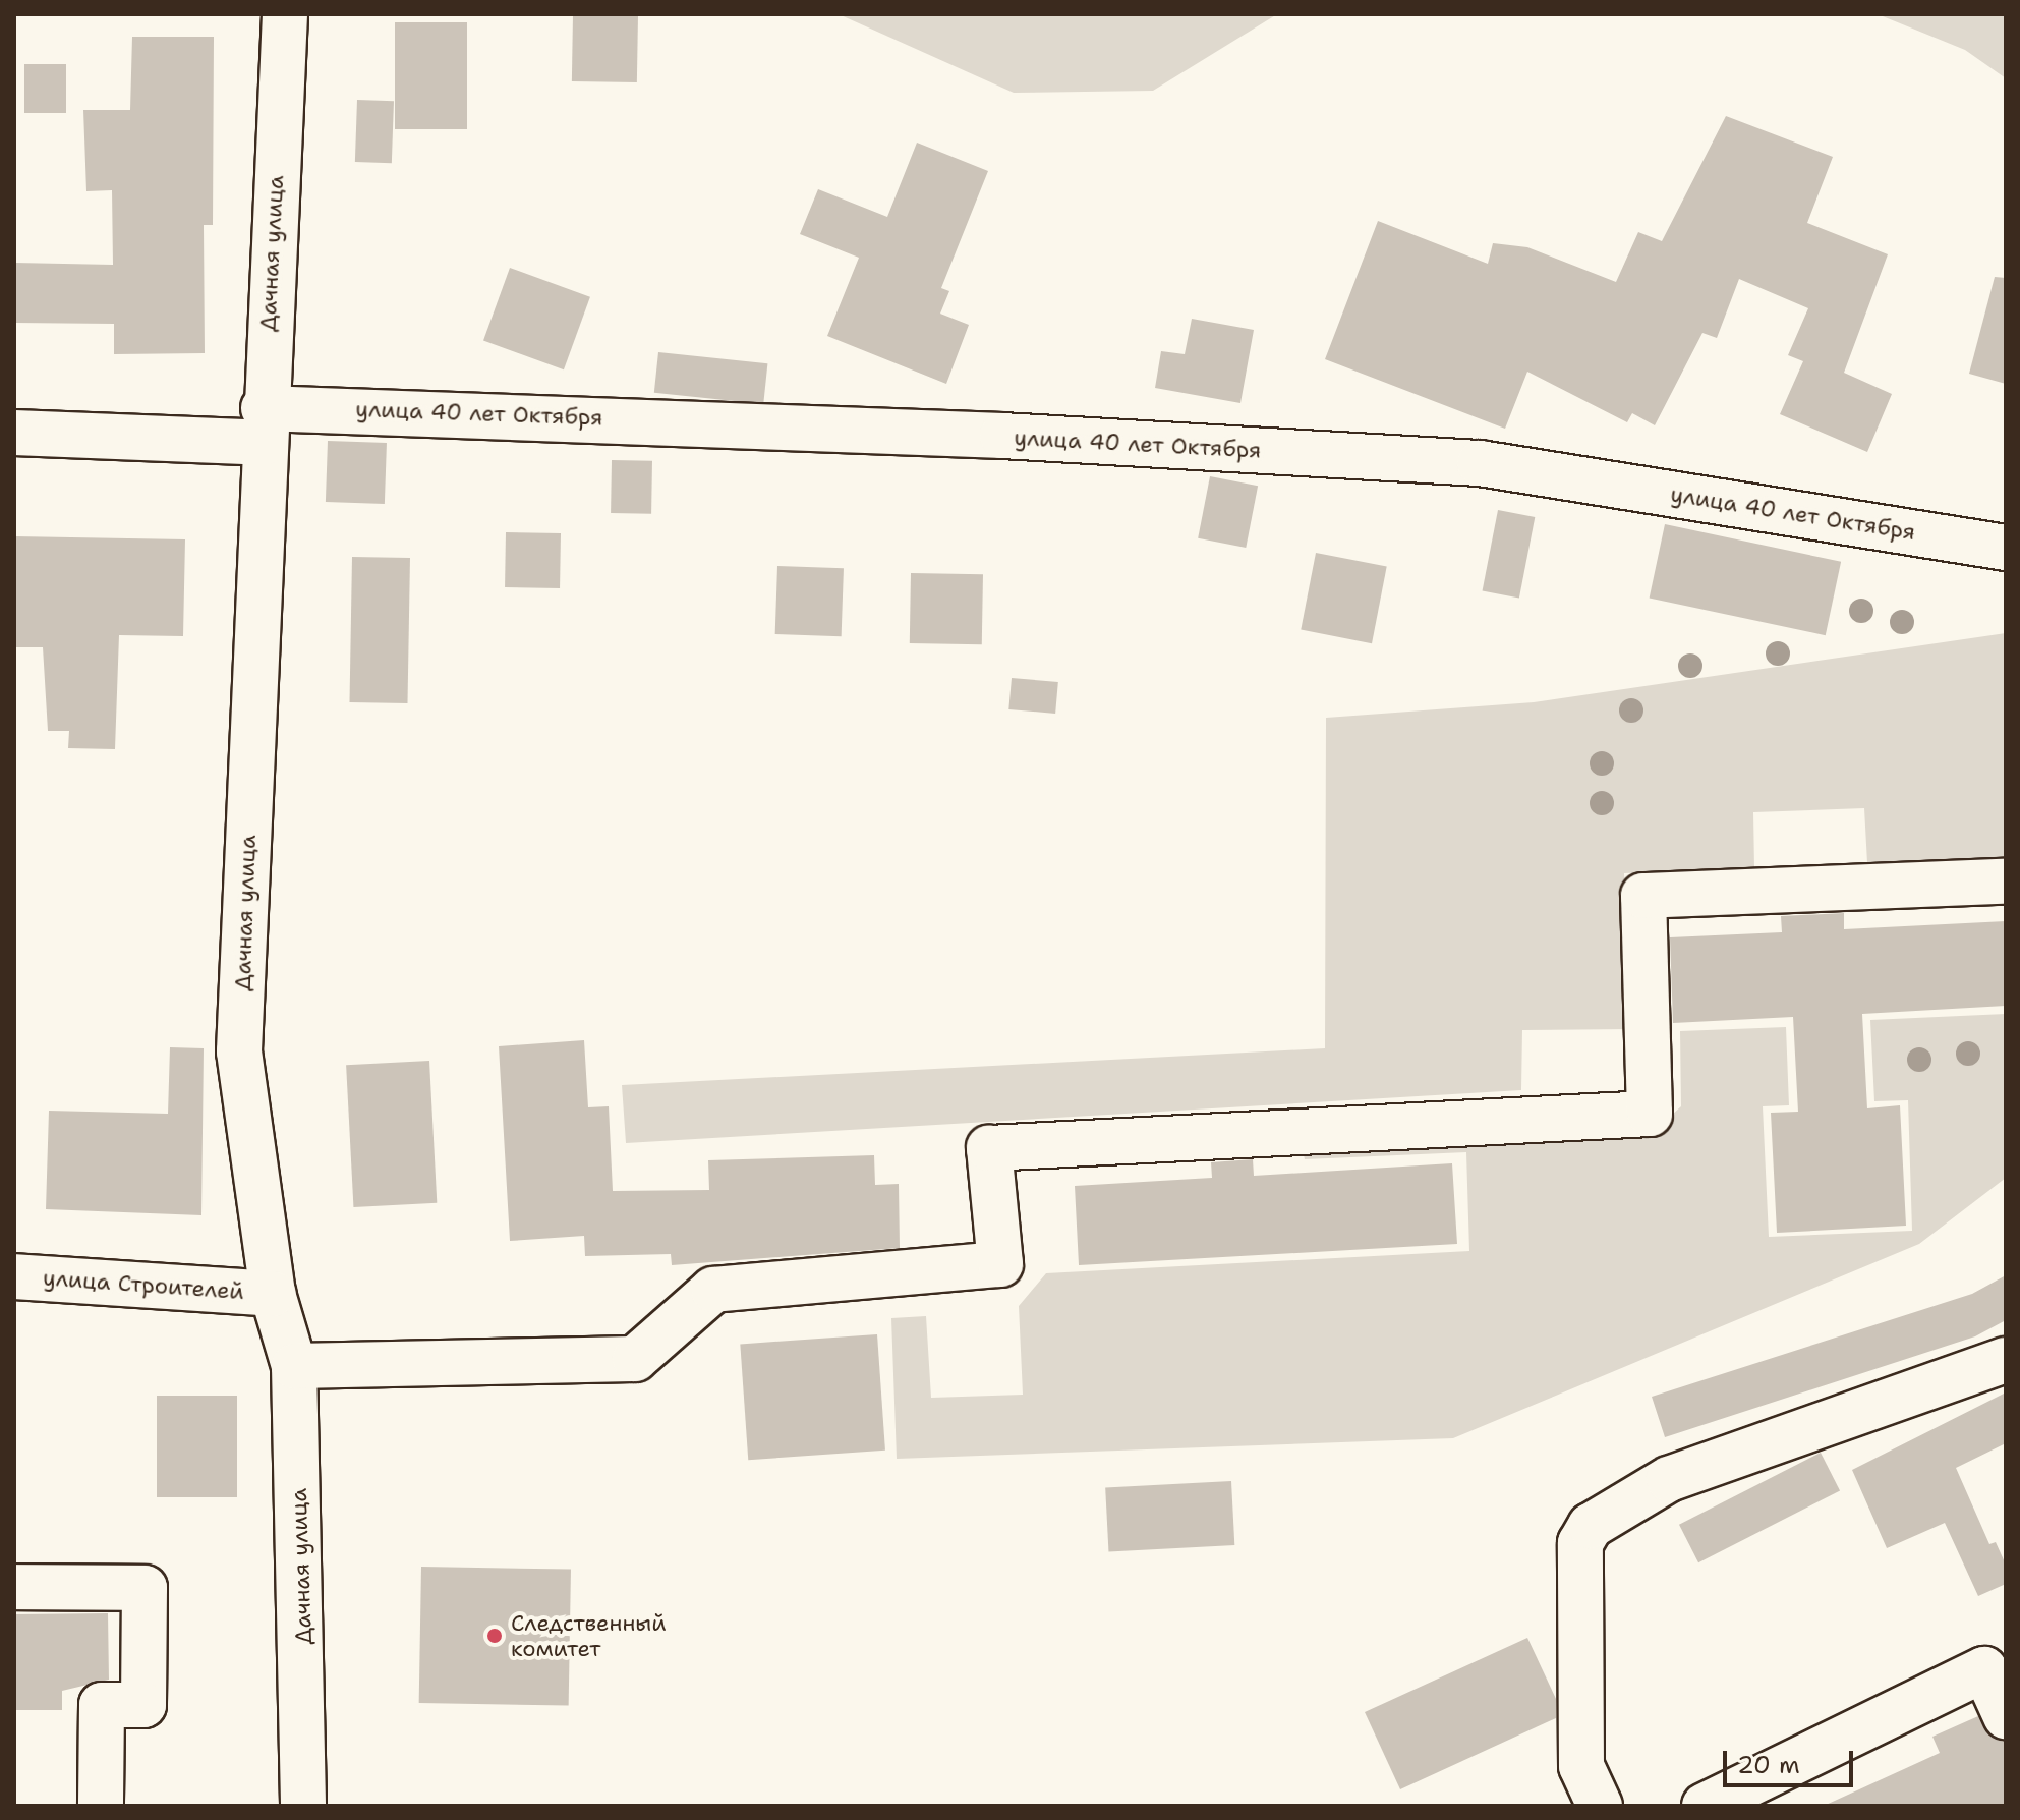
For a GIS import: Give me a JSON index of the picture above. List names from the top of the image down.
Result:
{
  "streets": {
    "street": ["Дачная улица", "улица 40 лет Октября", "улица Строителей"]
  },
  "crossings": [
    ["Дачная улица", "улица 40 лет Октября"],
    ["Дачная улица", "улица Строителей"]
  ],
  "places": ["Следственный комитет"],
  "scale_bar": "20 m"
}
